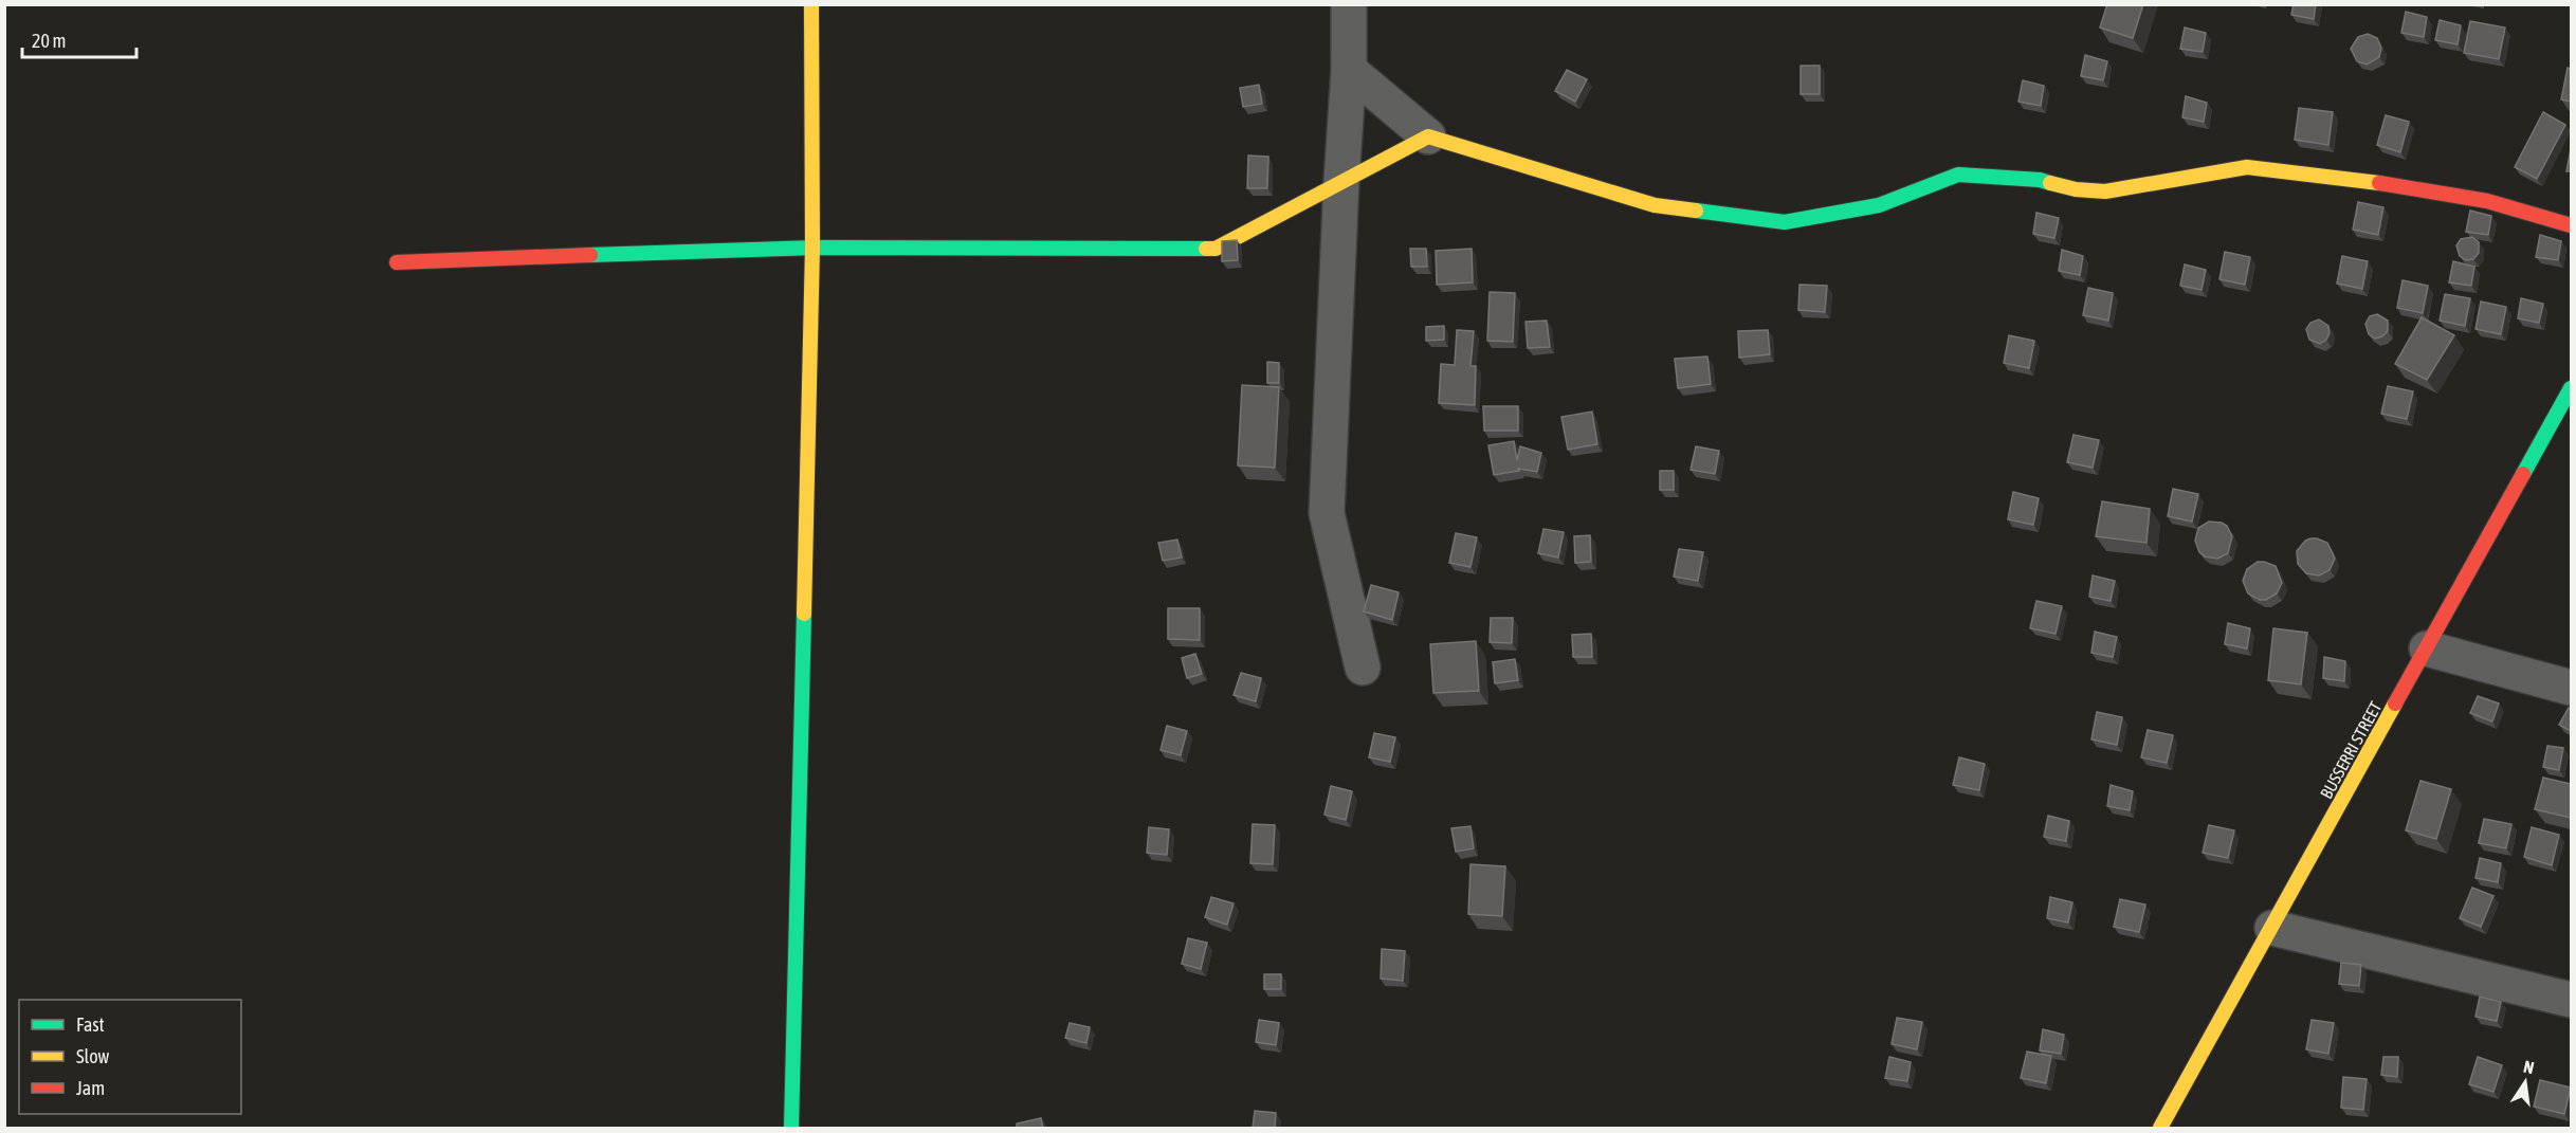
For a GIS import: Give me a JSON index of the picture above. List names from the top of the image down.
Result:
{
  "streets": {
    "street": ["BUSSERRI STREET"]
  },
  "legend": ["Fast", "Slow", "Jam"],
  "scale_bar": "20 m",
  "north": "top"
}
